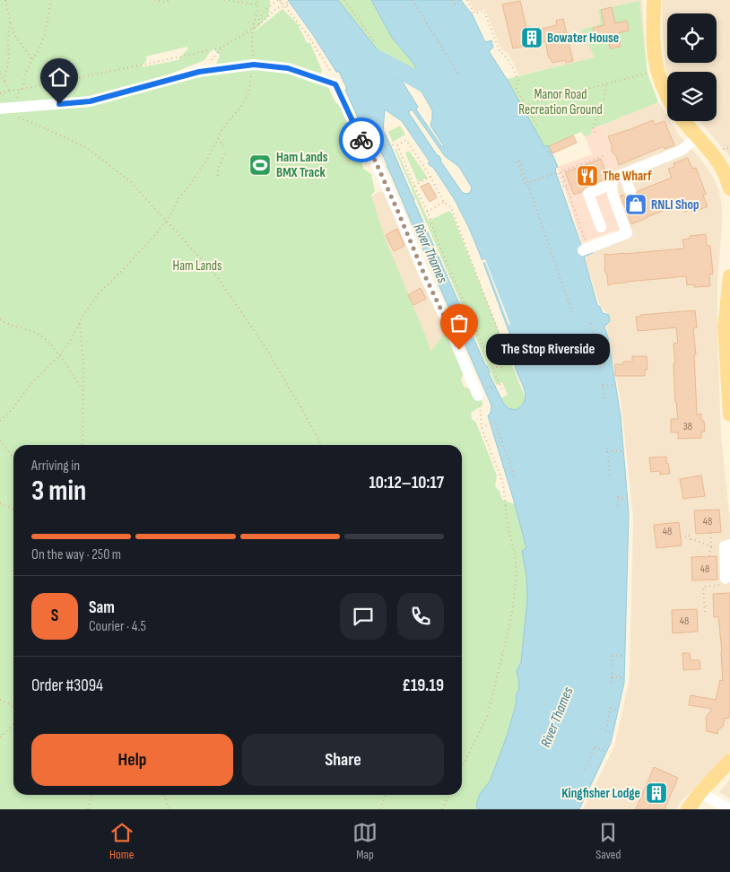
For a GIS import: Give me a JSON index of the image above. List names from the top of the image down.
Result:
{
  "water": ["River Thames"],
  "parks": ["Manor Road Recreation Ground", "Ham Lands"],
  "places": {
    "building": ["Bowater House", "Kingfisher Lodge"],
    "sports": ["Ham Lands BMX Track"],
    "restaurant": ["The Wharf"],
    "shop": ["RNLI Shop"],
    "other": ["The Stop Riverside"]
  },
  "house_numbers": [
    "38",
    "48",
    "48",
    "48",
    "48"
  ],
  "page": {
    "bubble": "The Stop Riverside",
    "heading": ["3 min", "Arriving in", "10:12–10:17"],
    "panel": [
      "Sam",
      "Courier · 4.5",
      "Order #3094",
      "£19.19"
    ],
    "bar": "On the way · 250 m",
    "round": "S",
    "buttons": ["Help", "Share"],
    "tabs": ["Home", "Map", "Saved"]
  }
}
